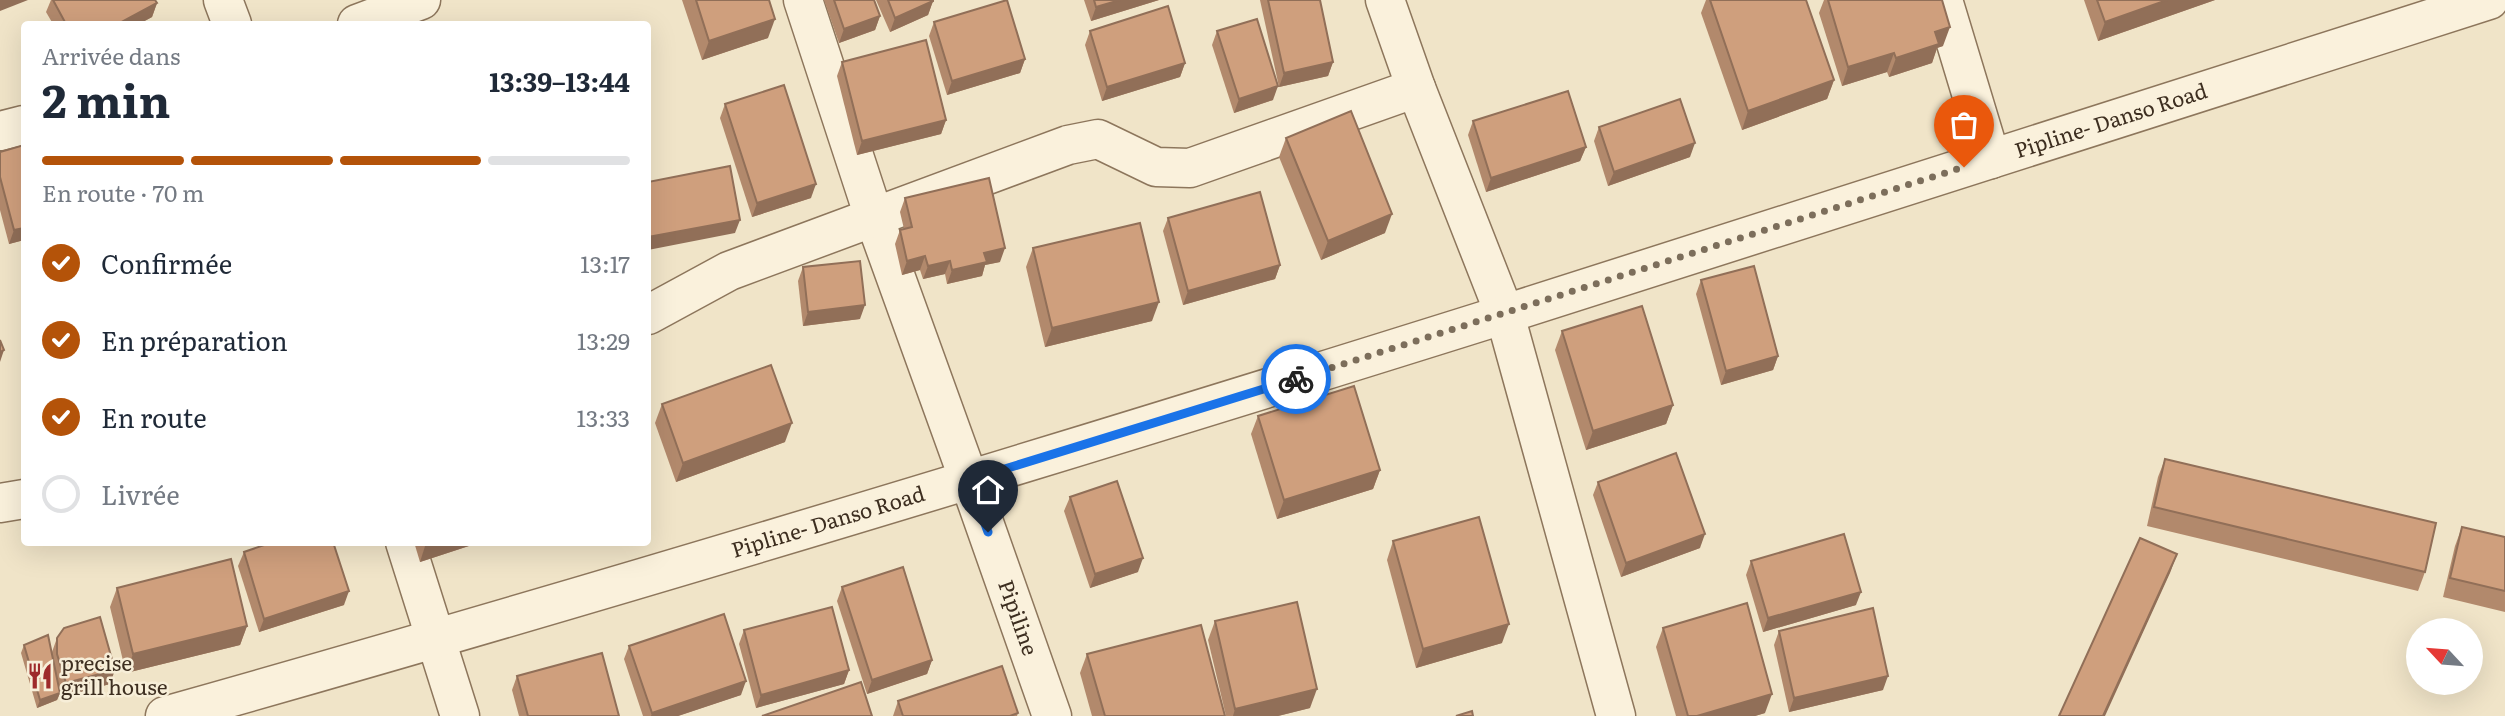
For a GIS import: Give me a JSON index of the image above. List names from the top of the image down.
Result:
{
  "streets": {
    "street": ["Pipline- Danso Road", "Pipiline"]
  },
  "crossings": [
    ["Pipline- Danso Road", "Pipiline"]
  ],
  "places": {
    "restaurant": ["precise grill house"]
  },
  "north": "top left",
  "page": {
    "heading": ["2 min", "Arrivée dans", "13:39–13:44"],
    "bar": "En route · 70 m",
    "list": [
      ["Confirmée", "13:17"],
      ["En préparation", "13:29"],
      ["En route", "13:33"],
      "Livrée"
    ]
  }
}
